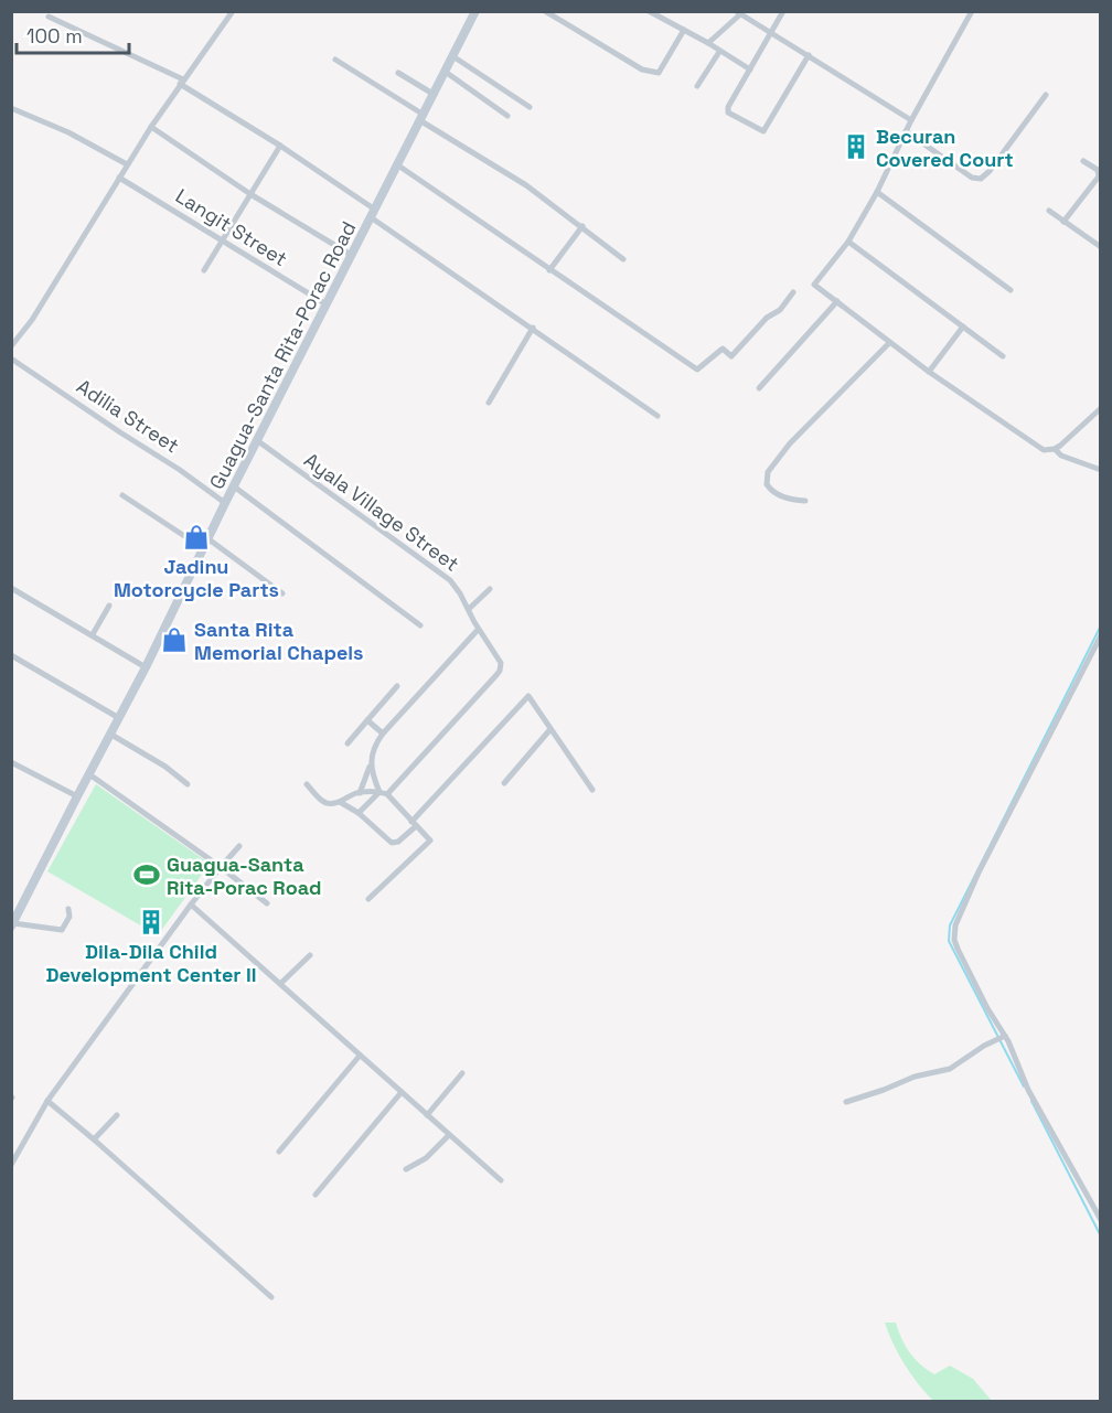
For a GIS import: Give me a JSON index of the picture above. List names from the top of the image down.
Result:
{
  "streets": {
    "main road": ["Guagua-Santa Rita-Porac Road"],
    "street": ["Langit Street", "Adilia Street", "Ayala Village Street"]
  },
  "crossings": [
    ["Langit Street", "Guagua-Santa Rita-Porac Road"],
    ["Guagua-Santa Rita-Porac Road", "Adilia Street"],
    ["Guagua-Santa Rita-Porac Road", "Ayala Village Street"]
  ],
  "places": {
    "building": ["Becuran Covered Court", "Dila-Dila Child Development Center II"],
    "shop": ["Jadinu Motorcycle Parts", "Santa Rita Memorial Chapels"],
    "sports": ["Guagua-Santa Rita-Porac Road"]
  },
  "scale_bar": "100 m"
}
